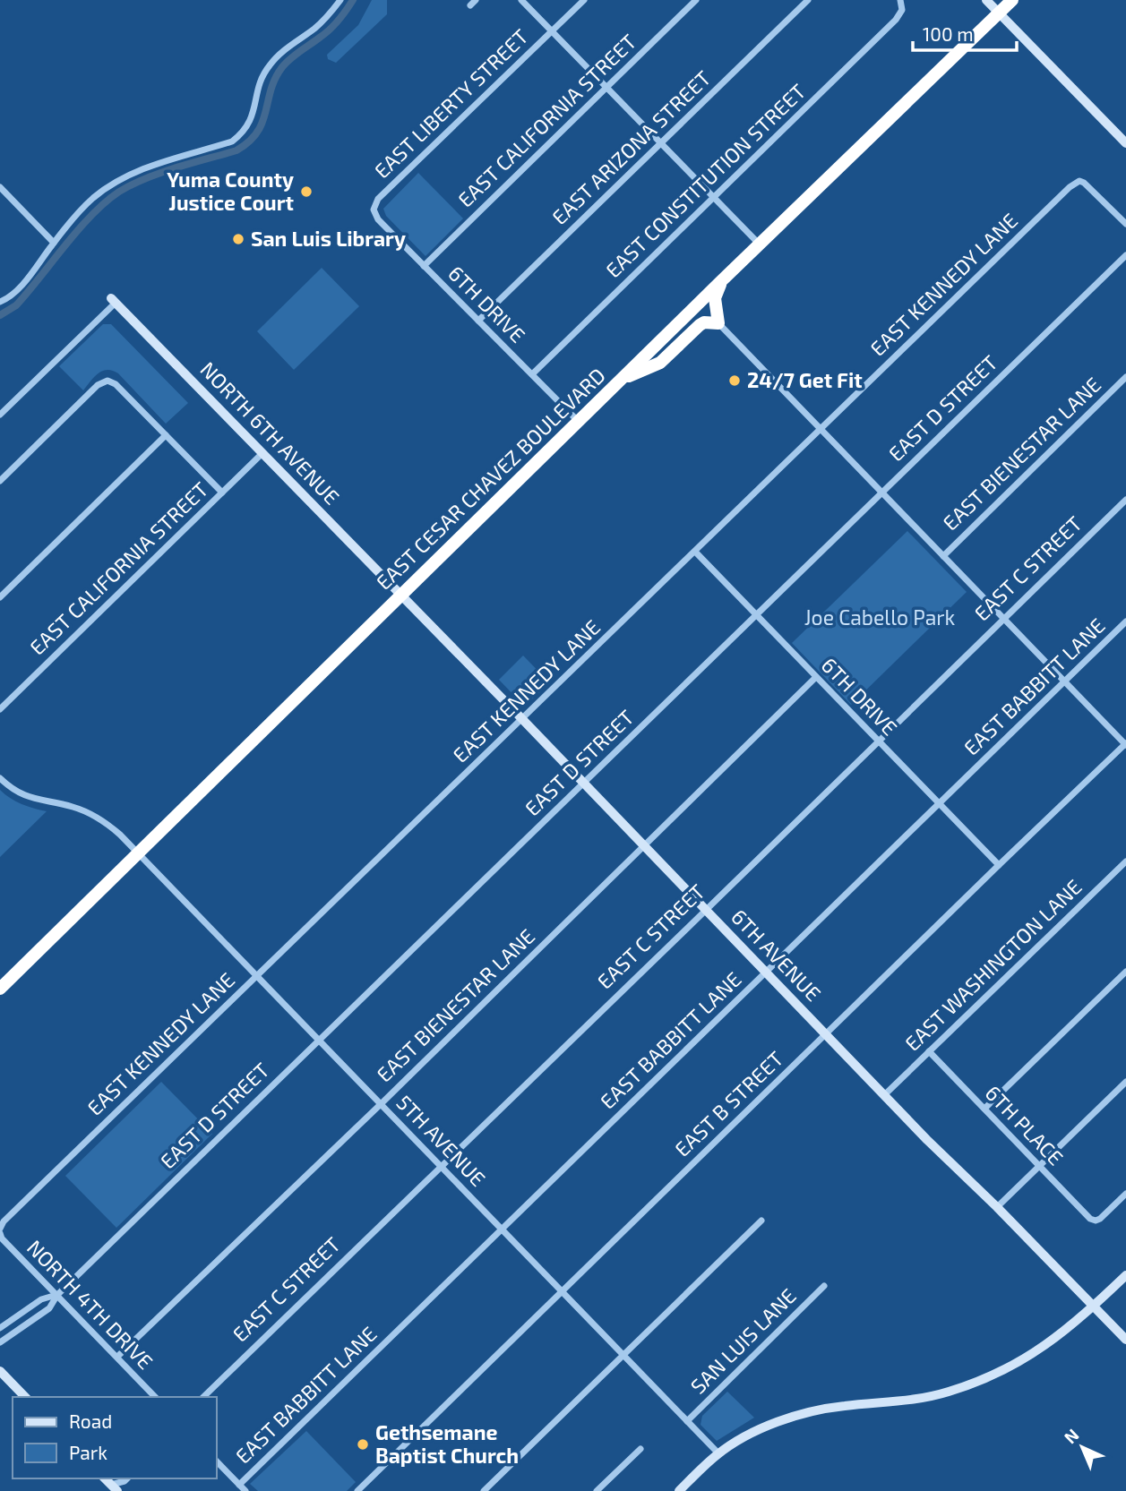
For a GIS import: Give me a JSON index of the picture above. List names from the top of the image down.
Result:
{
  "streets": {
    "highway": ["EAST CESAR CHAVEZ BOULEVARD"],
    "street": [
      "EAST LIBERTY STREET",
      "EAST CALIFORNIA STREET",
      "EAST ARIZONA STREET",
      "EAST CONSTITUTION STREET",
      "EAST KENNEDY LANE",
      "6TH DRIVE",
      "EAST D STREET",
      "NORTH 6TH AVENUE",
      "EAST BIENESTAR LANE",
      "EAST C STREET",
      "EAST BABBITT LANE",
      "6TH AVENUE",
      "EAST WASHINGTON LANE",
      "EAST B STREET",
      "6TH PLACE",
      "5TH AVENUE",
      "NORTH 4TH DRIVE",
      "SAN LUIS LANE"
    ]
  },
  "crossings": [
    ["EAST LIBERTY STREET", "6TH DRIVE"],
    ["EAST CALIFORNIA STREET", "6TH DRIVE"],
    ["EAST CALIFORNIA STREET", "NORTH 6TH AVENUE"],
    ["EAST ARIZONA STREET", "6TH DRIVE"],
    ["EAST CONSTITUTION STREET", "6TH DRIVE"],
    ["EAST KENNEDY LANE", "6TH DRIVE"],
    ["EAST KENNEDY LANE", "6TH AVENUE"],
    ["EAST KENNEDY LANE", "5TH AVENUE"],
    ["6TH DRIVE", "EAST D STREET"],
    ["6TH DRIVE", "EAST BIENESTAR LANE"],
    ["6TH DRIVE", "EAST CESAR CHAVEZ BOULEVARD"],
    ["6TH DRIVE", "EAST C STREET"],
    ["6TH DRIVE", "EAST BABBITT LANE"],
    ["6TH DRIVE", "EAST B STREET"],
    ["EAST D STREET", "6TH AVENUE"],
    ["EAST D STREET", "5TH AVENUE"],
    ["EAST D STREET", "NORTH 4TH DRIVE"],
    ["NORTH 6TH AVENUE", "EAST CESAR CHAVEZ BOULEVARD"],
    ["NORTH 6TH AVENUE", "6TH AVENUE"],
    ["EAST BIENESTAR LANE", "6TH AVENUE"],
    ["EAST BIENESTAR LANE", "5TH AVENUE"],
    ["EAST BIENESTAR LANE", "NORTH 4TH DRIVE"],
    ["EAST CESAR CHAVEZ BOULEVARD", "6TH AVENUE"],
    ["EAST CESAR CHAVEZ BOULEVARD", "5TH AVENUE"],
    ["EAST C STREET", "6TH AVENUE"],
    ["EAST C STREET", "5TH AVENUE"],
    ["EAST BABBITT LANE", "6TH AVENUE"],
    ["EAST BABBITT LANE", "5TH AVENUE"],
    ["6TH AVENUE", "EAST WASHINGTON LANE"],
    ["6TH AVENUE", "EAST B STREET"],
    ["EAST WASHINGTON LANE", "6TH PLACE"],
    ["EAST B STREET", "5TH AVENUE"],
    ["5TH AVENUE", "SAN LUIS LANE"]
  ],
  "parks": ["Joe Cabello Park"],
  "places": [
    "Yuma County Justice Court",
    "San Luis Library",
    "24/7 Get Fit",
    "Gethsemane Baptist Church"
  ],
  "legend": ["Road", "Park"],
  "scale_bar": "100 m",
  "north": "top left"
}
